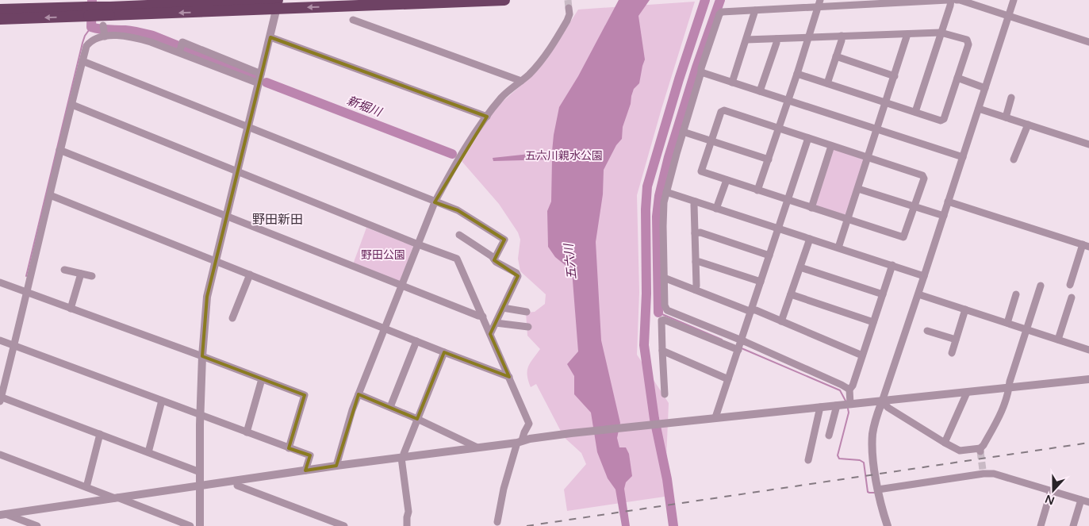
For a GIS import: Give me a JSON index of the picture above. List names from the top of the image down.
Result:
{
  "districts": ["野田新田"],
  "water": ["新堀川", "五六川"],
  "parks": ["五六川親水公園", "野田公園"],
  "north": "bottom"
}
